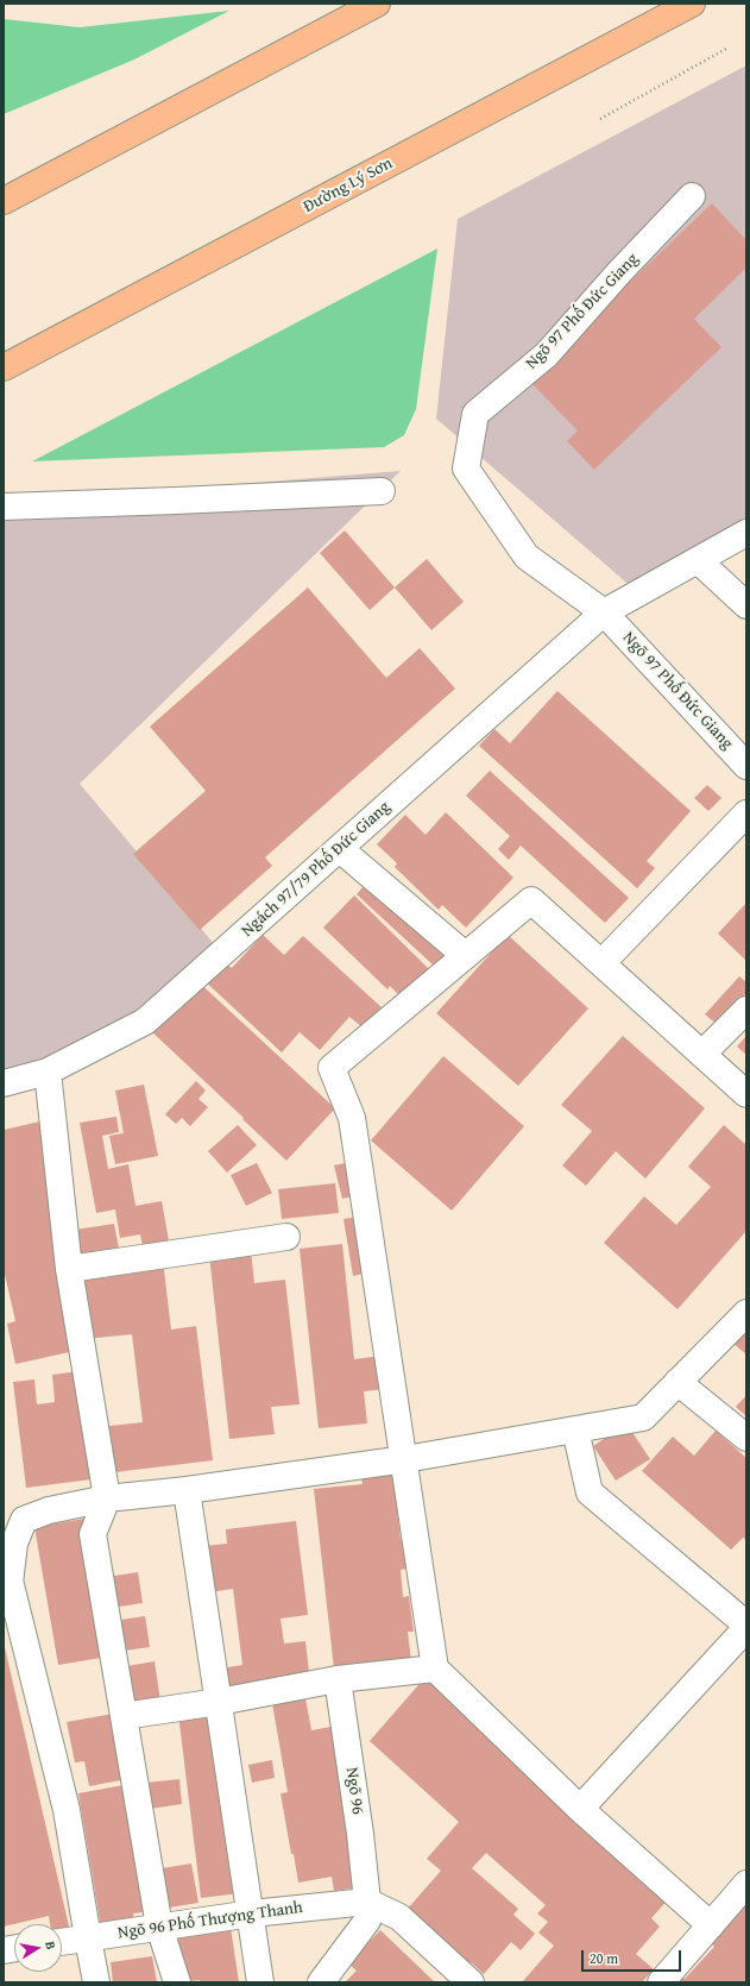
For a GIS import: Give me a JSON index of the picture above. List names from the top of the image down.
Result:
{
  "streets": {
    "highway": ["Đường Lý Sơn"],
    "street": [
      "Ngõ 97 Phố Đức Giang",
      "Ngách 97/79 Phố Đức Giang",
      "Ngõ 96",
      "Ngõ 96 Phố Thượng Thanh"
    ]
  },
  "crossings": [
    ["Ngõ 97 Phố Đức Giang", "Ngách 97/79 Phố Đức Giang"],
    ["Ngõ 96", "Ngõ 96 Phố Thượng Thanh"]
  ],
  "scale_bar": "20 m",
  "north": "right"
}
